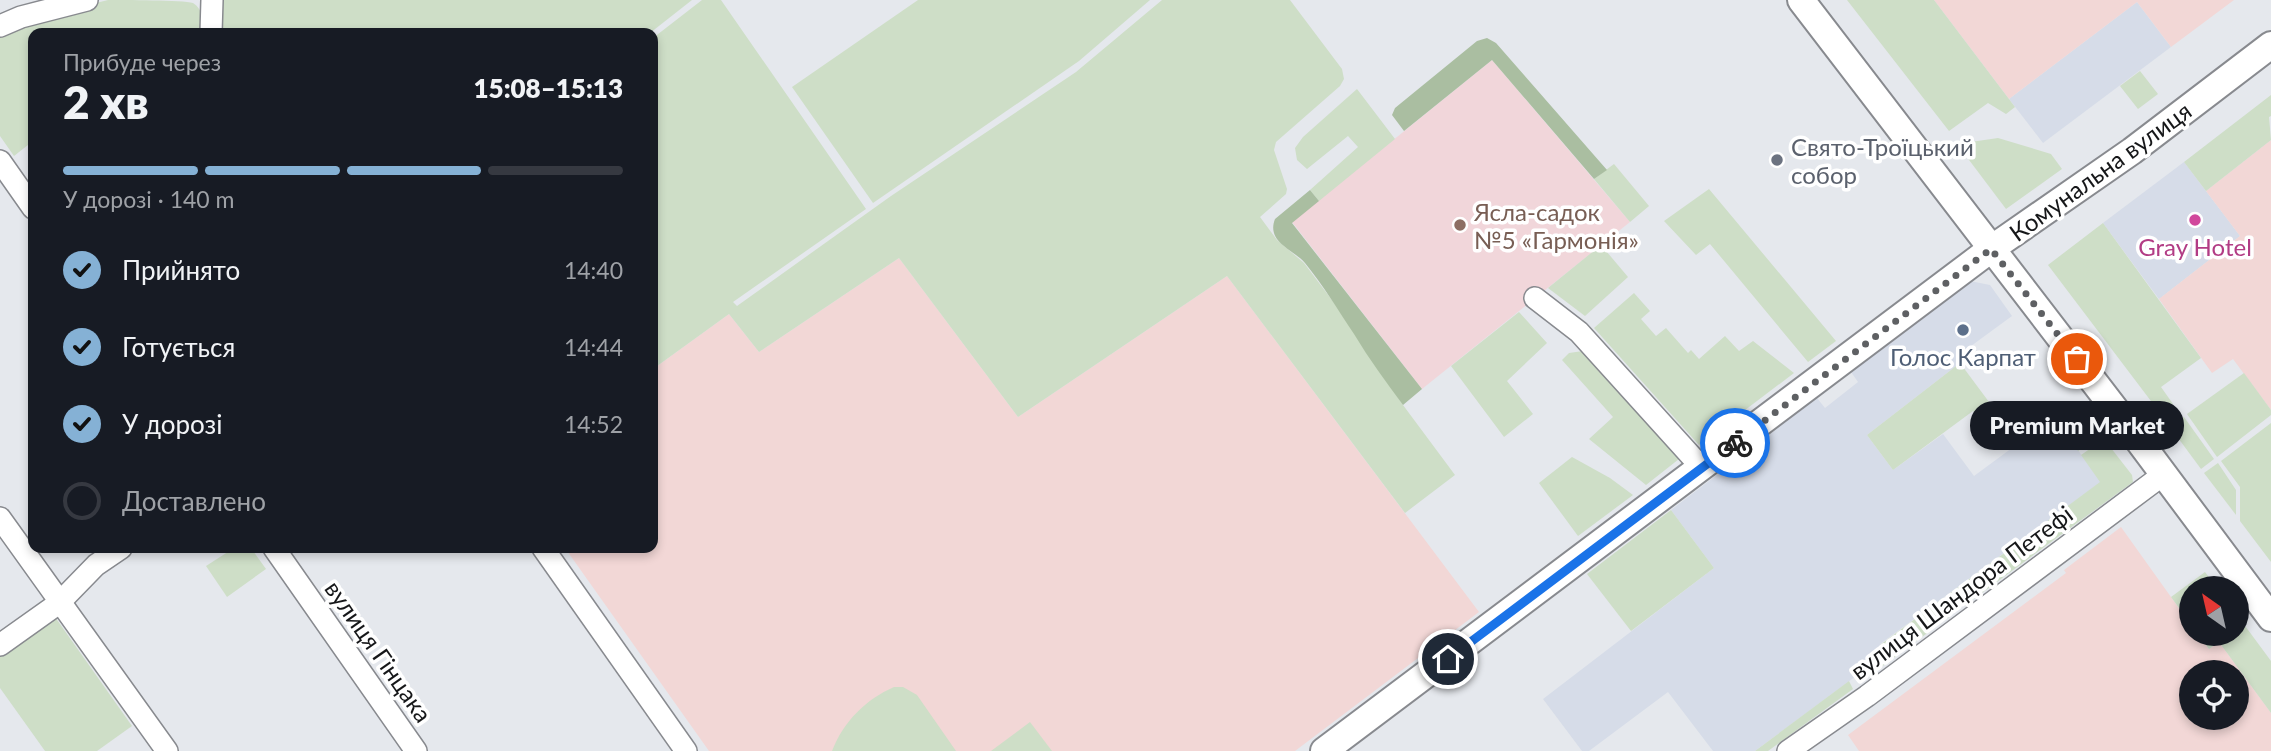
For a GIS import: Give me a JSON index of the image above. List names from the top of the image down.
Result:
{
  "streets": {
    "main road": ["Комунальна вулиця"],
    "street": ["вулиця Шандора Петефі", "вулиця Гінцака"]
  },
  "places": [
    "Свято-Троїцький собор",
    "Gray Hotel",
    "Ясла-садок №5 «Гармонія»",
    "Голос Карпат",
    "Premium Market"
  ],
  "north": "top left",
  "page": {
    "heading": ["2 хв", "Прибуде через", "15:08–15:13"],
    "bar": "У дорозі · 140 m",
    "list": [
      ["Прийнято", "14:40"],
      ["Готується", "14:44"],
      ["У дорозі", "14:52"],
      "Доставлено"
    ],
    "bubble": "Premium Market"
  }
}
